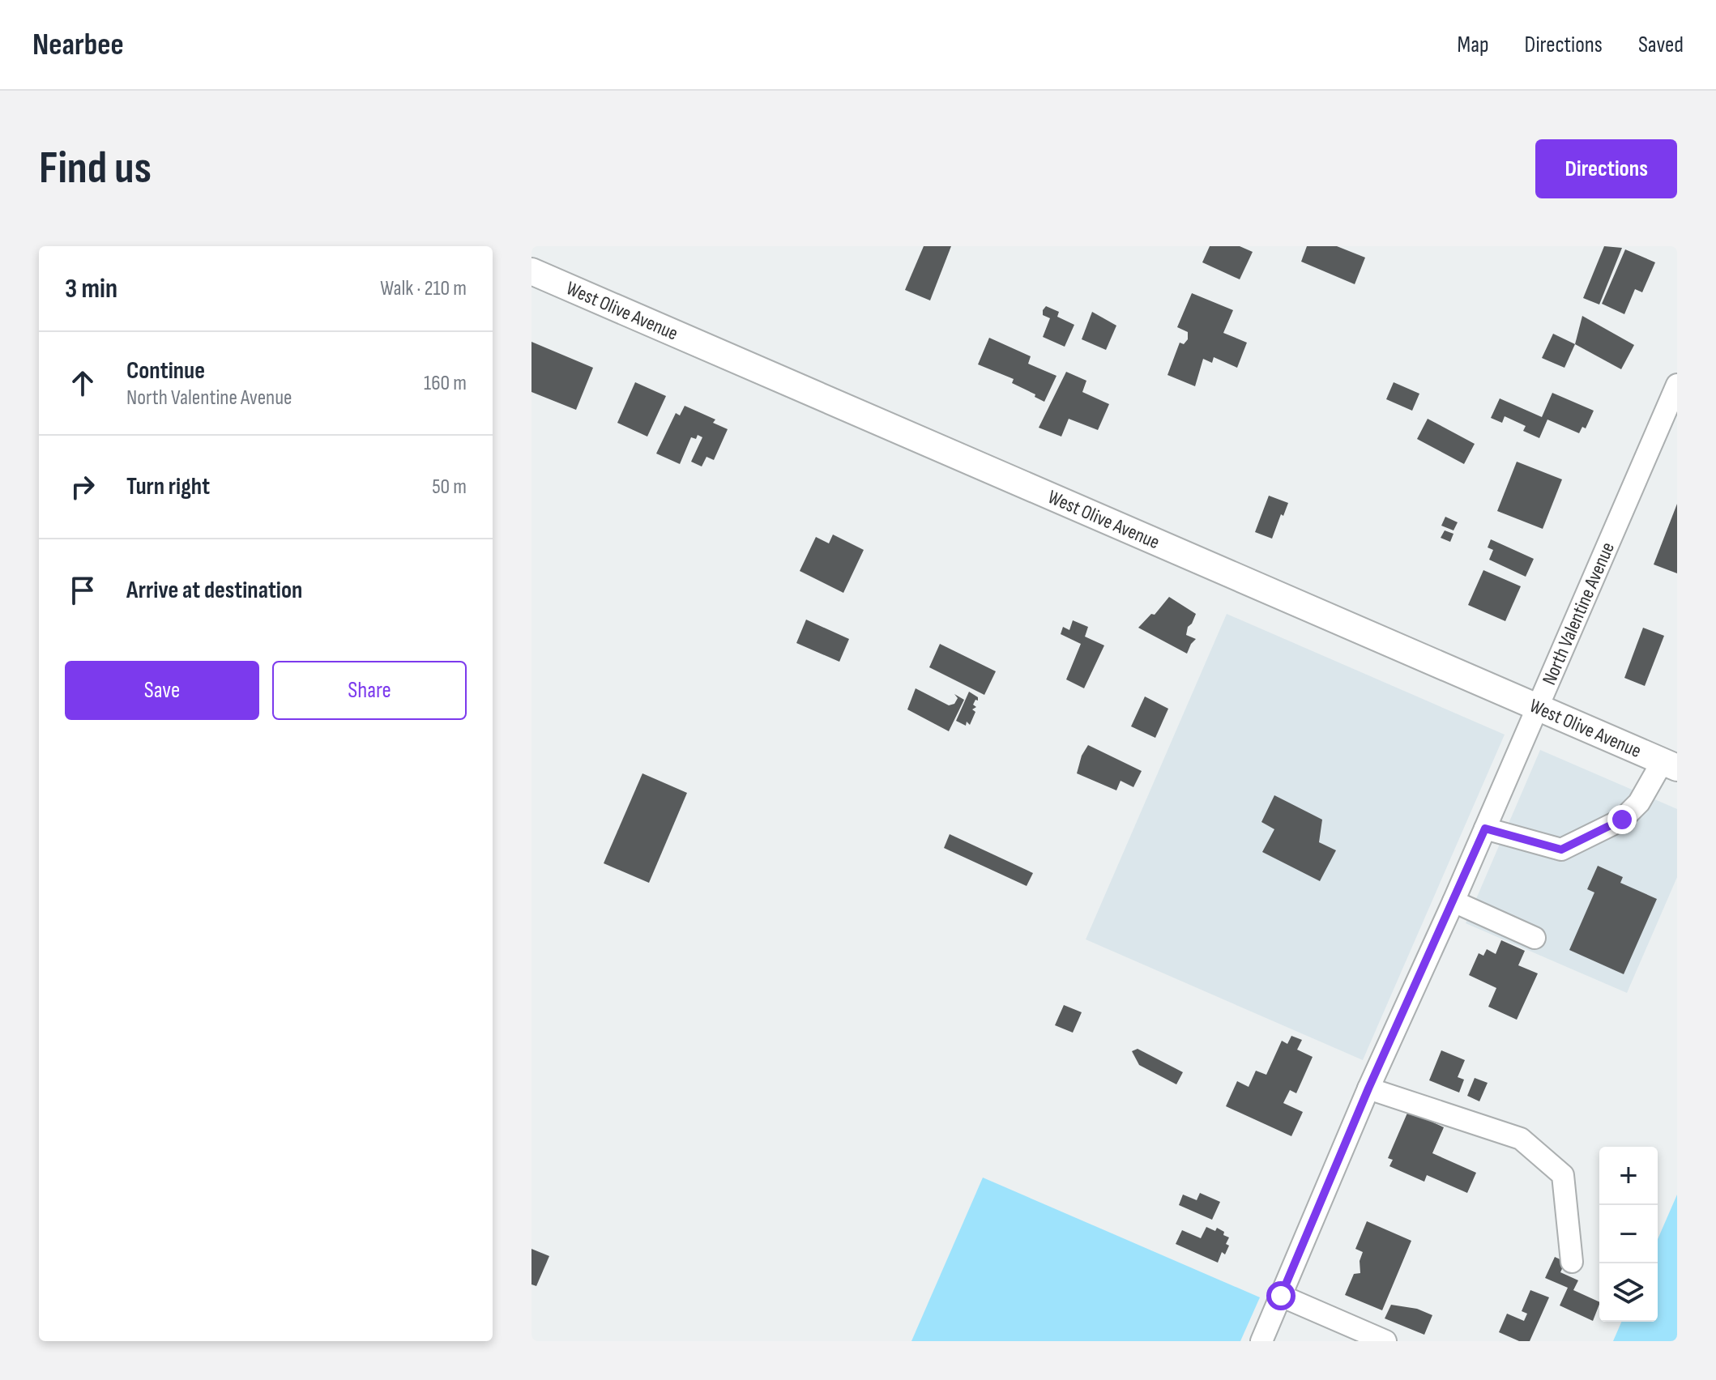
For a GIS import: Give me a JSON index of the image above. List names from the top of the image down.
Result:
{
  "streets": {
    "main road": ["West Olive Avenue"],
    "street": ["North Valentine Avenue"]
  },
  "crossings": [
    ["West Olive Avenue", "North Valentine Avenue"]
  ],
  "page": {
    "header": "Nearbee",
    "nav": ["Map", "Directions", "Saved"],
    "buttons": [
      "Directions",
      ["Save", "Share"]
    ],
    "title": "Find us",
    "heading": ["3 min", "Walk · 210 m"],
    "list": [
      ["Continue", "North Valentine Avenue", "160 m"],
      ["Turn right", "50 m"],
      "Arrive at destination"
    ],
    "map_buttons": ["+", "−"]
  }
}
